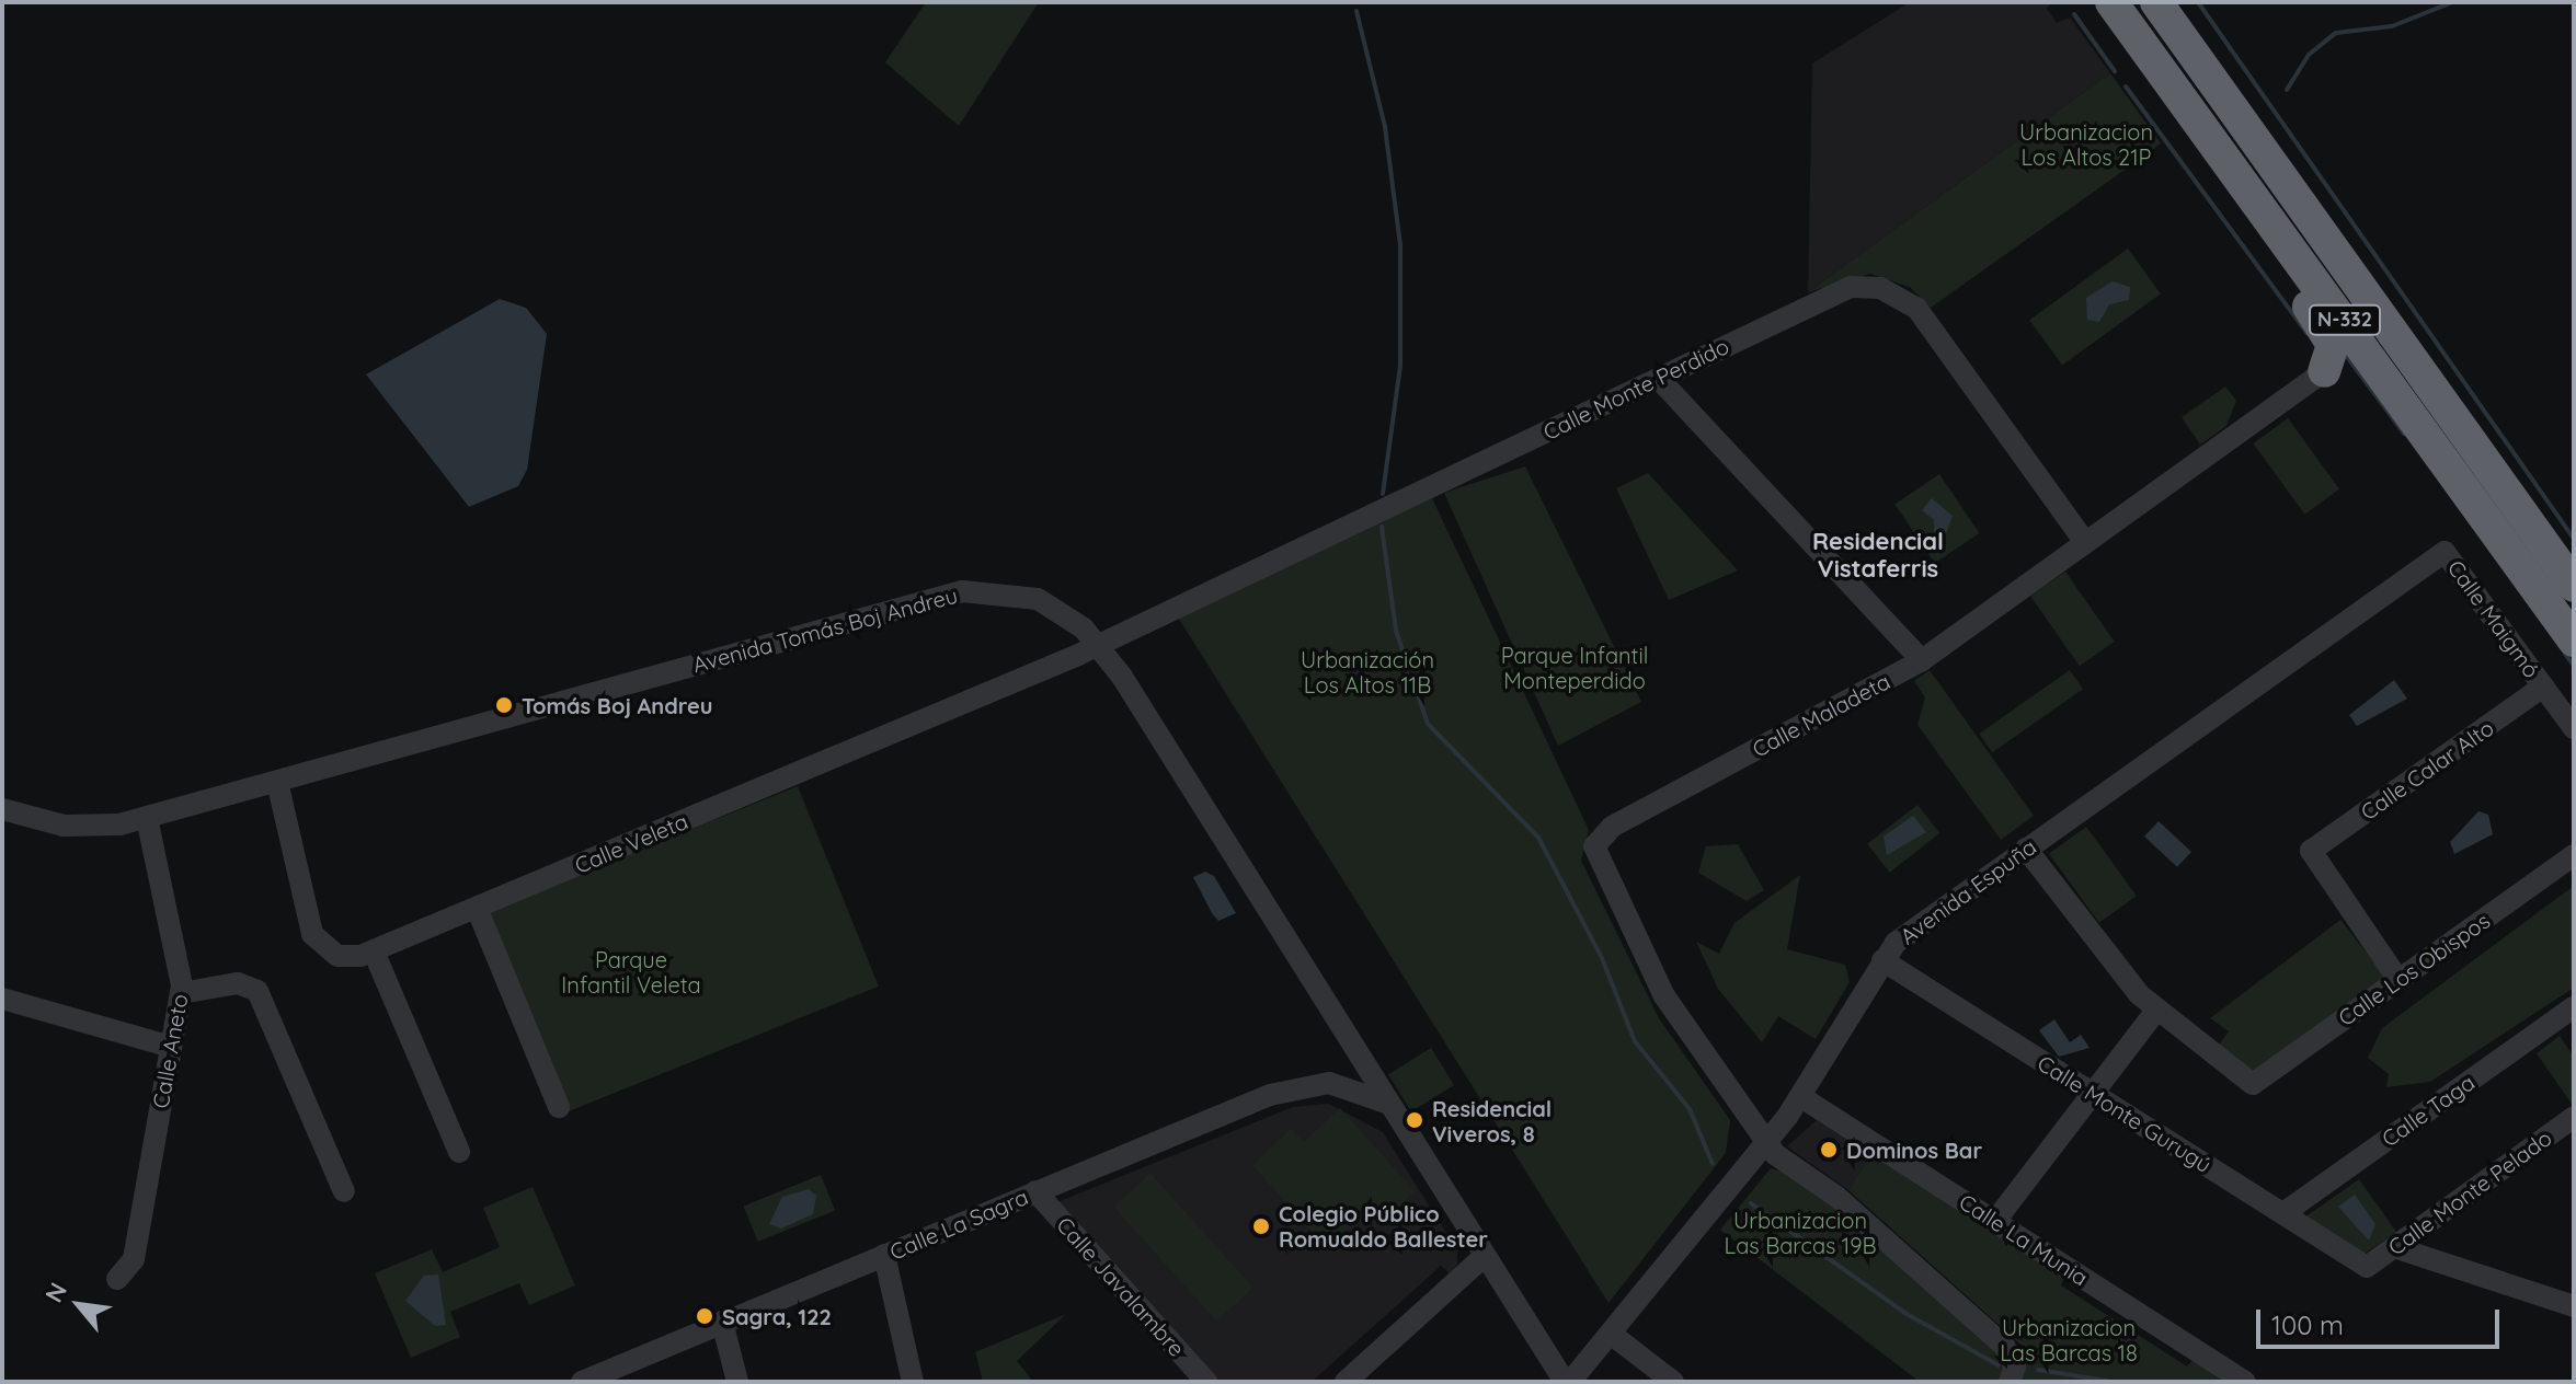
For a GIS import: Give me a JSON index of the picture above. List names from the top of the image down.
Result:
{
  "streets": {
    "highway": ["N-332"],
    "street": [
      "Calle Monte Perdido",
      "Calle Maigmó",
      "Avenida Tomás Boj Andreu",
      "Calle Maladeta",
      "Calle Calar Alto",
      "Calle Veleta",
      "Avenida Espuña",
      "Calle Los Obispos",
      "Calle Aneto",
      "Calle Taga",
      "Calle Monte Gurugú",
      "Calle Monte Pelado",
      "Calle La Sagra",
      "Calle La Munia",
      "Calle Javalambre"
    ]
  },
  "crossings": [
    ["Calle Monte Perdido", "Avenida Tomás Boj Andreu"],
    ["Calle Monte Perdido", "Calle Maladeta"],
    ["Calle Monte Perdido", "Calle Veleta"],
    ["Calle Maigmó", "Calle Calar Alto"],
    ["Calle Maigmó", "Avenida Espuña"],
    ["Avenida Tomás Boj Andreu", "Calle Veleta"],
    ["Avenida Tomás Boj Andreu", "Avenida Espuña"],
    ["Avenida Tomás Boj Andreu", "Calle Aneto"],
    ["Calle Maladeta", "Avenida Espuña"],
    ["Calle Calar Alto", "Calle Los Obispos"],
    ["Avenida Espuña", "Calle Monte Gurugú"],
    ["Avenida Espuña", "Calle La Munia"],
    ["Calle Taga", "Calle Monte Gurugú"],
    ["Calle Monte Gurugú", "Calle Monte Pelado"],
    ["Calle La Sagra", "Calle Javalambre"]
  ],
  "districts": ["Residencial Vistaferris"],
  "parks": [
    "Urbanizacion Los Altos 21P",
    "Parque Infantil Monteperdido",
    "Urbanización Los Altos 11B",
    "Parque Infantil Veleta",
    "Urbanizacion Las Barcas 19B",
    "Urbanizacion Las Barcas 18"
  ],
  "places": [
    "Tomás Boj Andreu",
    "Residencial Viveros, 8",
    "Dominos Bar",
    "Colegio Público Romualdo Ballester",
    "Sagra, 122"
  ],
  "scale_bar": "100 m",
  "north": "top left"
}
